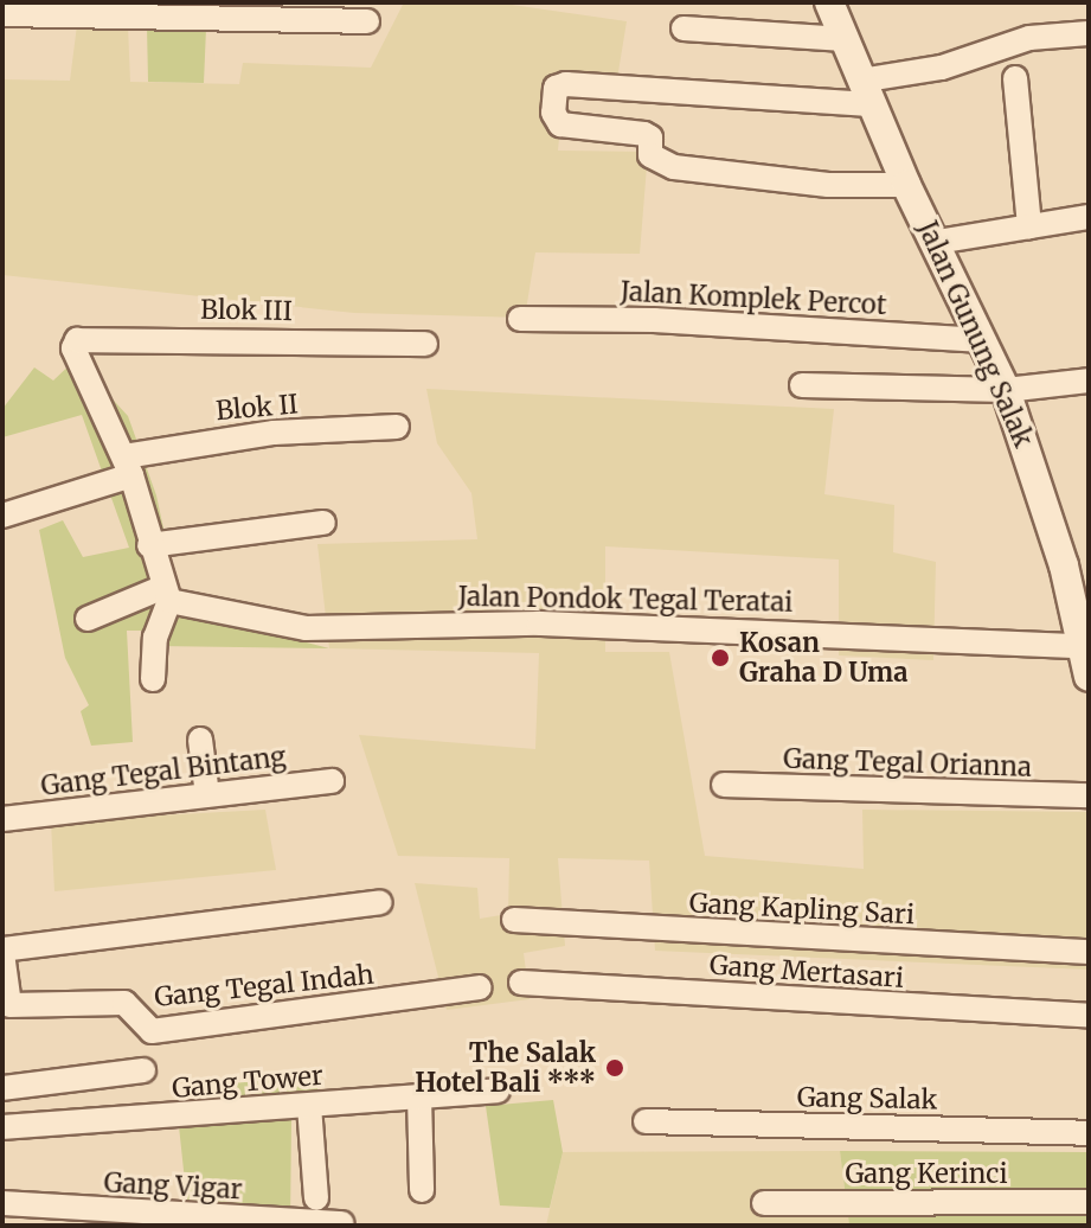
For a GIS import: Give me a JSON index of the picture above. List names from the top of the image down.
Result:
{
  "streets": {
    "street": [
      "Jalan Komplek Percot",
      "Blok III",
      "Jalan Gunung Salak",
      "Blok II",
      "Jalan Pondok Tegal Teratai",
      "Gang Tegal Orianna",
      "Gang Tegal Bintang",
      "Gang Kapling Sari",
      "Gang Mertasari",
      "Gang Tegal Indah",
      "Gang Tower",
      "Gang Salak",
      "Gang Kerinci",
      "Gang Vigar"
    ]
  },
  "crossings": [
    ["Jalan Komplek Percot", "Jalan Gunung Salak"],
    ["Blok III", "Blok II"],
    ["Jalan Gunung Salak", "Jalan Pondok Tegal Teratai"]
  ],
  "places": ["Kosan Graha D Uma", "The Salak Hotel Bali ***"]
}
